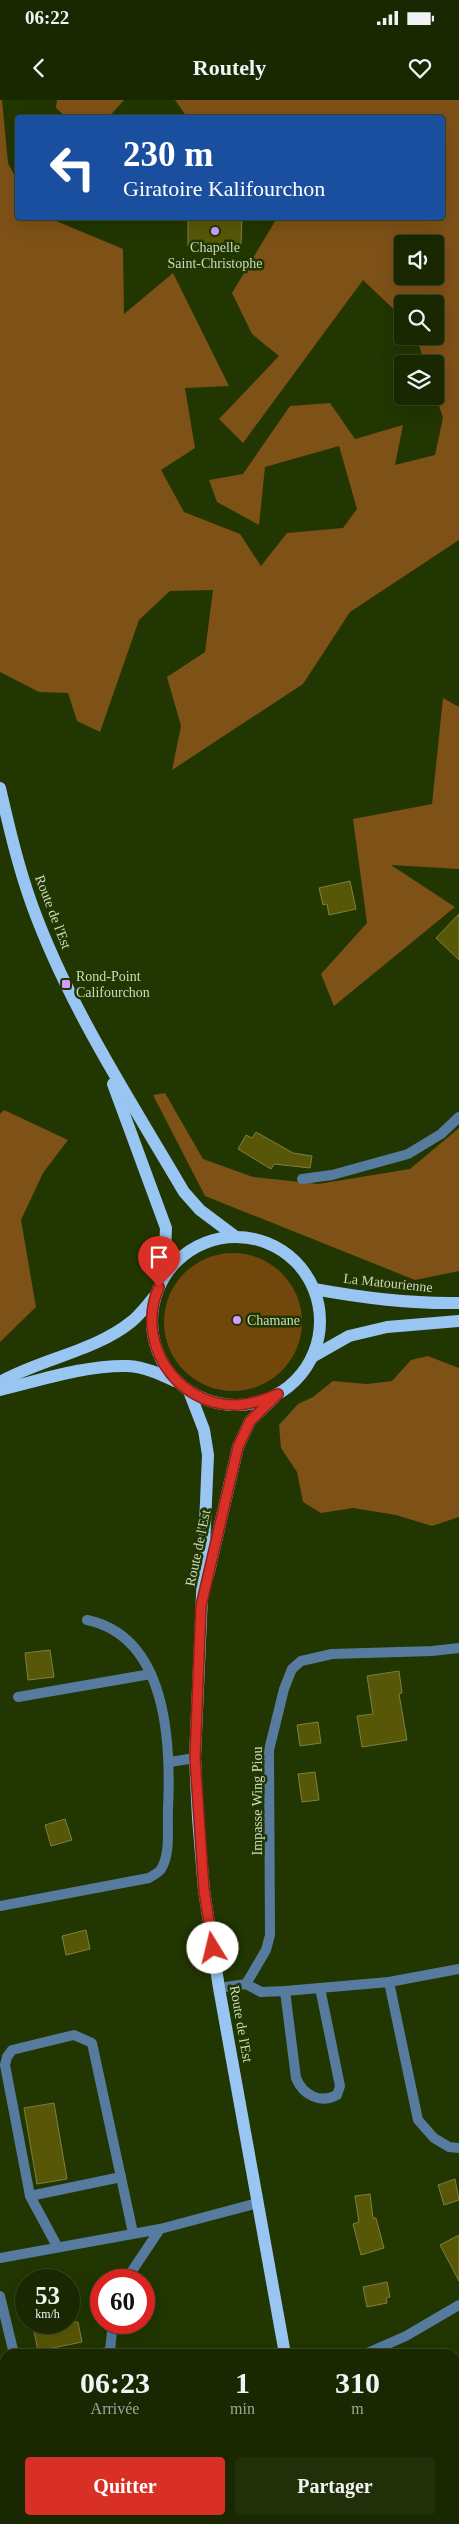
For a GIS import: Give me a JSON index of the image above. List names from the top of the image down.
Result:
{
  "streets": {
    "main road": ["Route de l'Est", "La Matourienne"],
    "street": ["Impasse Wing Piou"]
  },
  "crossings": [
    ["Route de l'Est", "La Matourienne"]
  ],
  "places": {
    "other": ["Chapelle Saint-Christophe", "Chamane"],
    "transit": ["Rond-Point Califourchon"]
  },
  "page": {
    "status": "06:22",
    "header": "Routely",
    "turn": ["230 m", "Giratoire Kalifourchon"],
    "speed": "53 km/h",
    "limit": "60",
    "eta": [
      "06:23",
      "Arrivée",
      "1",
      "min",
      "310",
      "m"
    ],
    "buttons": ["Quitter", "Partager"]
  }
}
